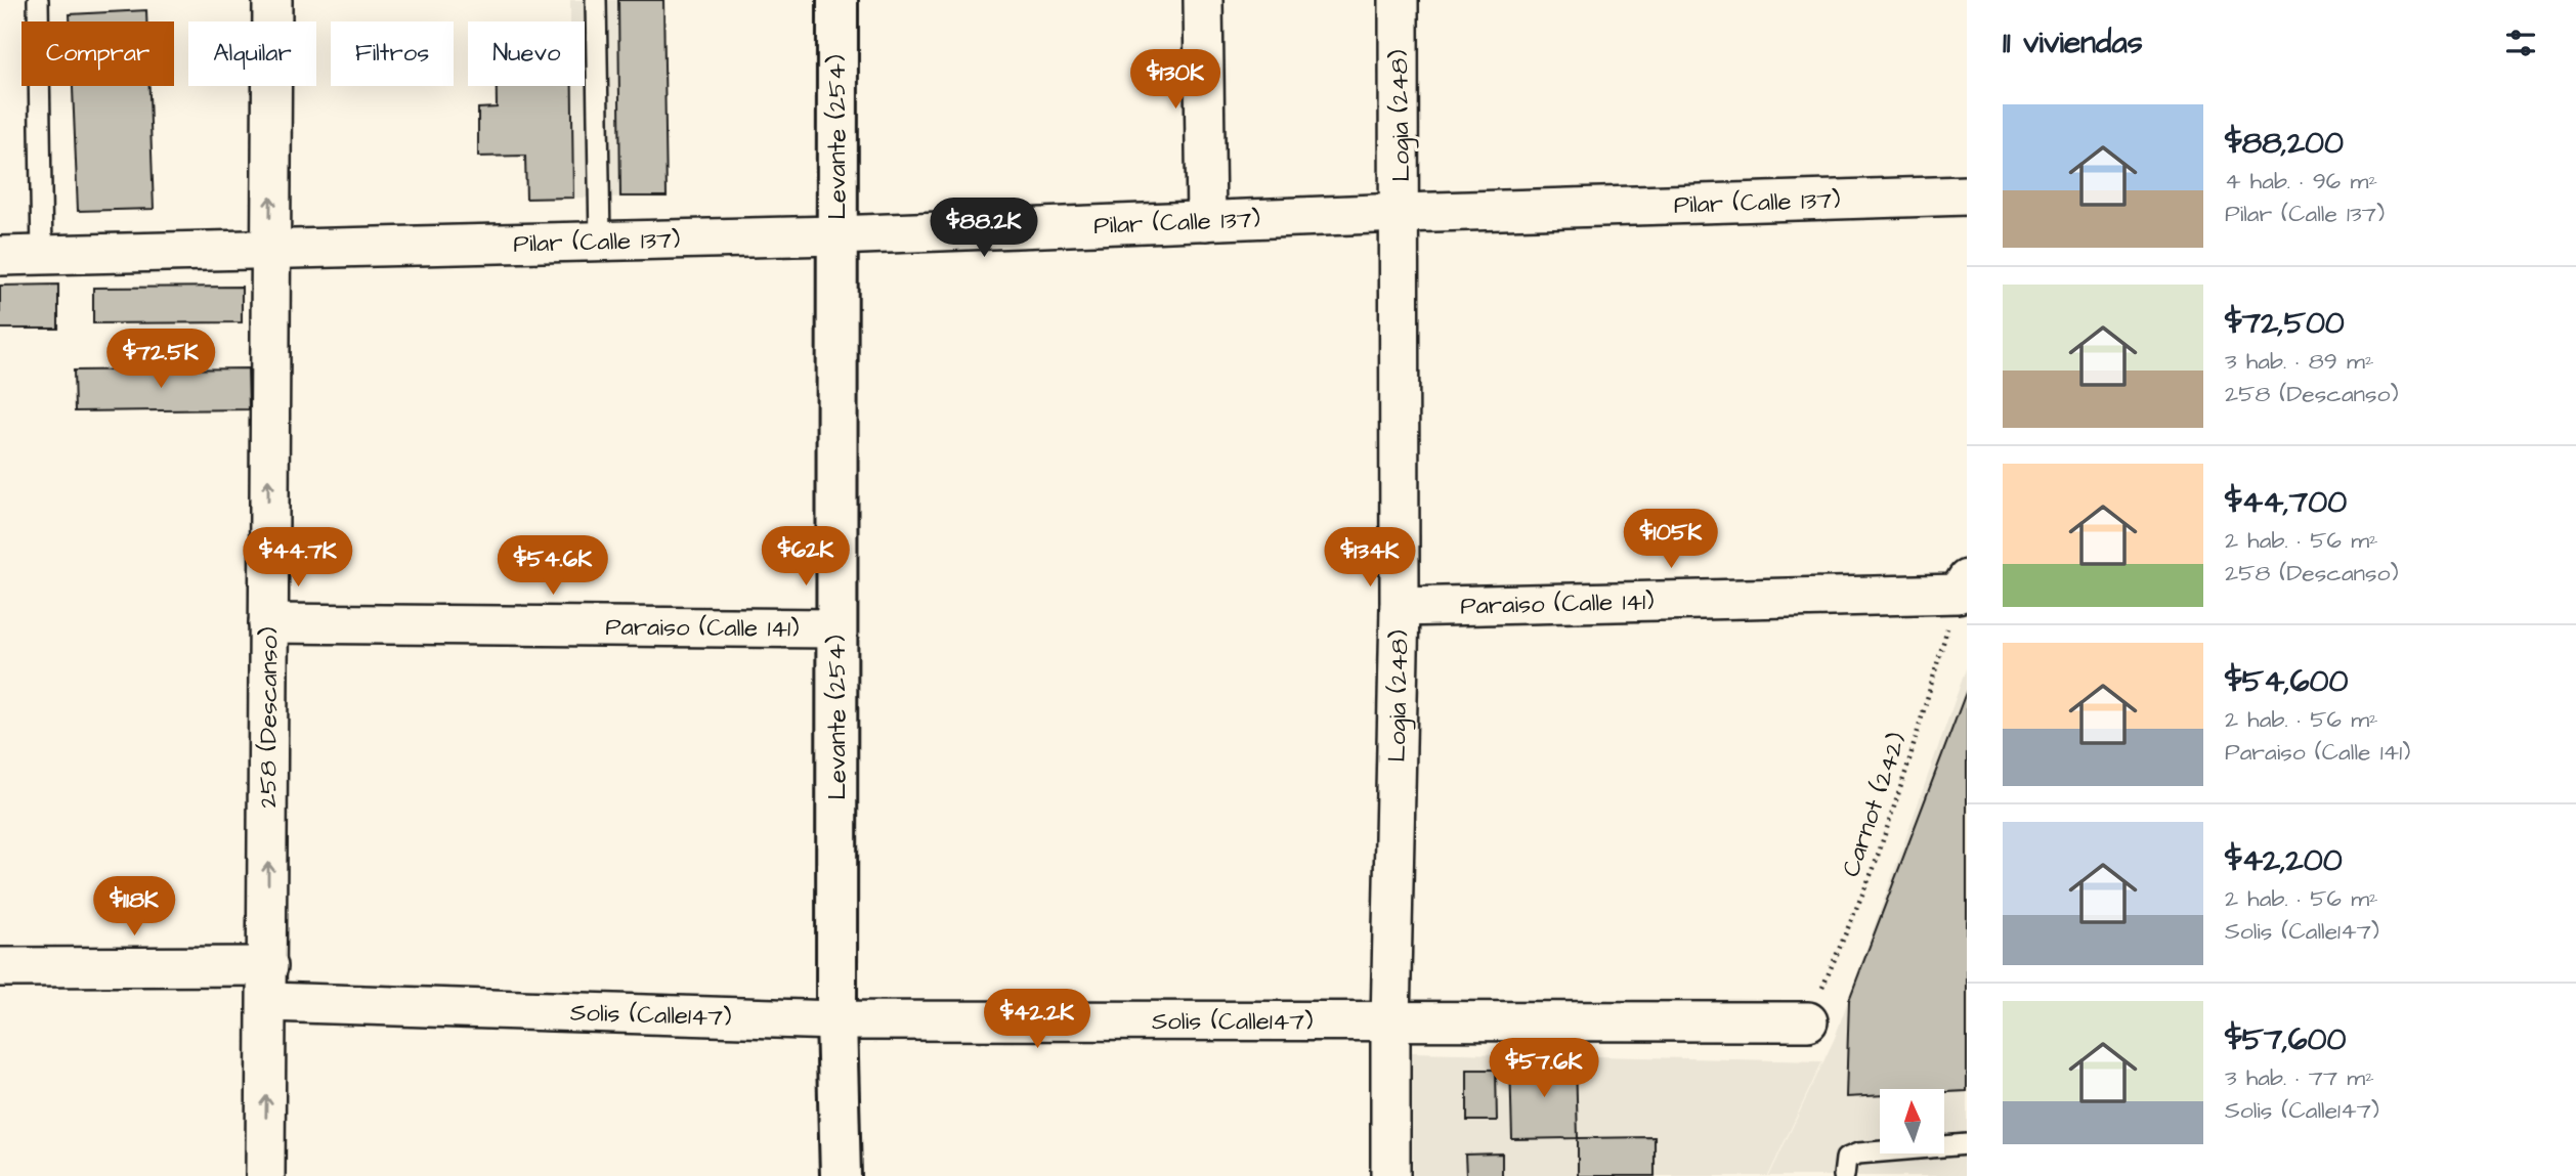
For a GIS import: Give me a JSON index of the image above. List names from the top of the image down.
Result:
{
  "streets": {
    "street": [
      "Logia (248)",
      "Levante (254)",
      "Pilar (Calle 137)",
      "Paraiso (Calle 141)",
      "258 (Descanso)",
      "Solis (Calle147)"
    ],
    "path": ["Carnot (242)"]
  },
  "crossings": [
    ["Logia (248)", "Pilar (Calle 137)"],
    ["Logia (248)", "Paraiso (Calle 141)"],
    ["Logia (248)", "Solis (Calle147)"],
    ["Levante (254)", "Pilar (Calle 137)"],
    ["Levante (254)", "Paraiso (Calle 141)"],
    ["Levante (254)", "Solis (Calle147)"],
    ["Pilar (Calle 137)", "258 (Descanso)"],
    ["Paraiso (Calle 141)", "258 (Descanso)"],
    ["Paraiso (Calle 141)", "Carnot (242)"],
    ["258 (Descanso)", "Solis (Calle147)"],
    ["Carnot (242)", "Solis (Calle147)"]
  ],
  "one_way": ["258 (Descanso)"],
  "north": "top",
  "page": {
    "heading": "11 viviendas",
    "chip": [
      "Comprar",
      "Alquilar",
      "Filtros",
      "Nuevo"
    ],
    "price": [
      "$130K",
      "$88.2K",
      "$72.5K",
      "$105K",
      "$62K",
      "$44.7K",
      "$134K",
      "$54.6K",
      "$118K",
      "$42.2K",
      "$57.6K"
    ],
    "list": [
      {
        "name": "$88,200",
        "note": "4 hab. · 96 m² · Pilar (Calle 137)"
      },
      {
        "name": "$72,500",
        "note": "3 hab. · 89 m² · 258 (Descanso)"
      },
      {
        "name": "$44,700",
        "note": "2 hab. · 56 m² · 258 (Descanso)"
      },
      {
        "name": "$54,600",
        "note": "2 hab. · 56 m² · Paraiso (Calle 141)"
      },
      {
        "name": "$42,200",
        "note": "2 hab. · 56 m² · Solis (Calle147)"
      },
      {
        "name": "$57,600",
        "note": "3 hab. · 77 m² · Solis (Calle147)"
      }
    ]
  }
}
